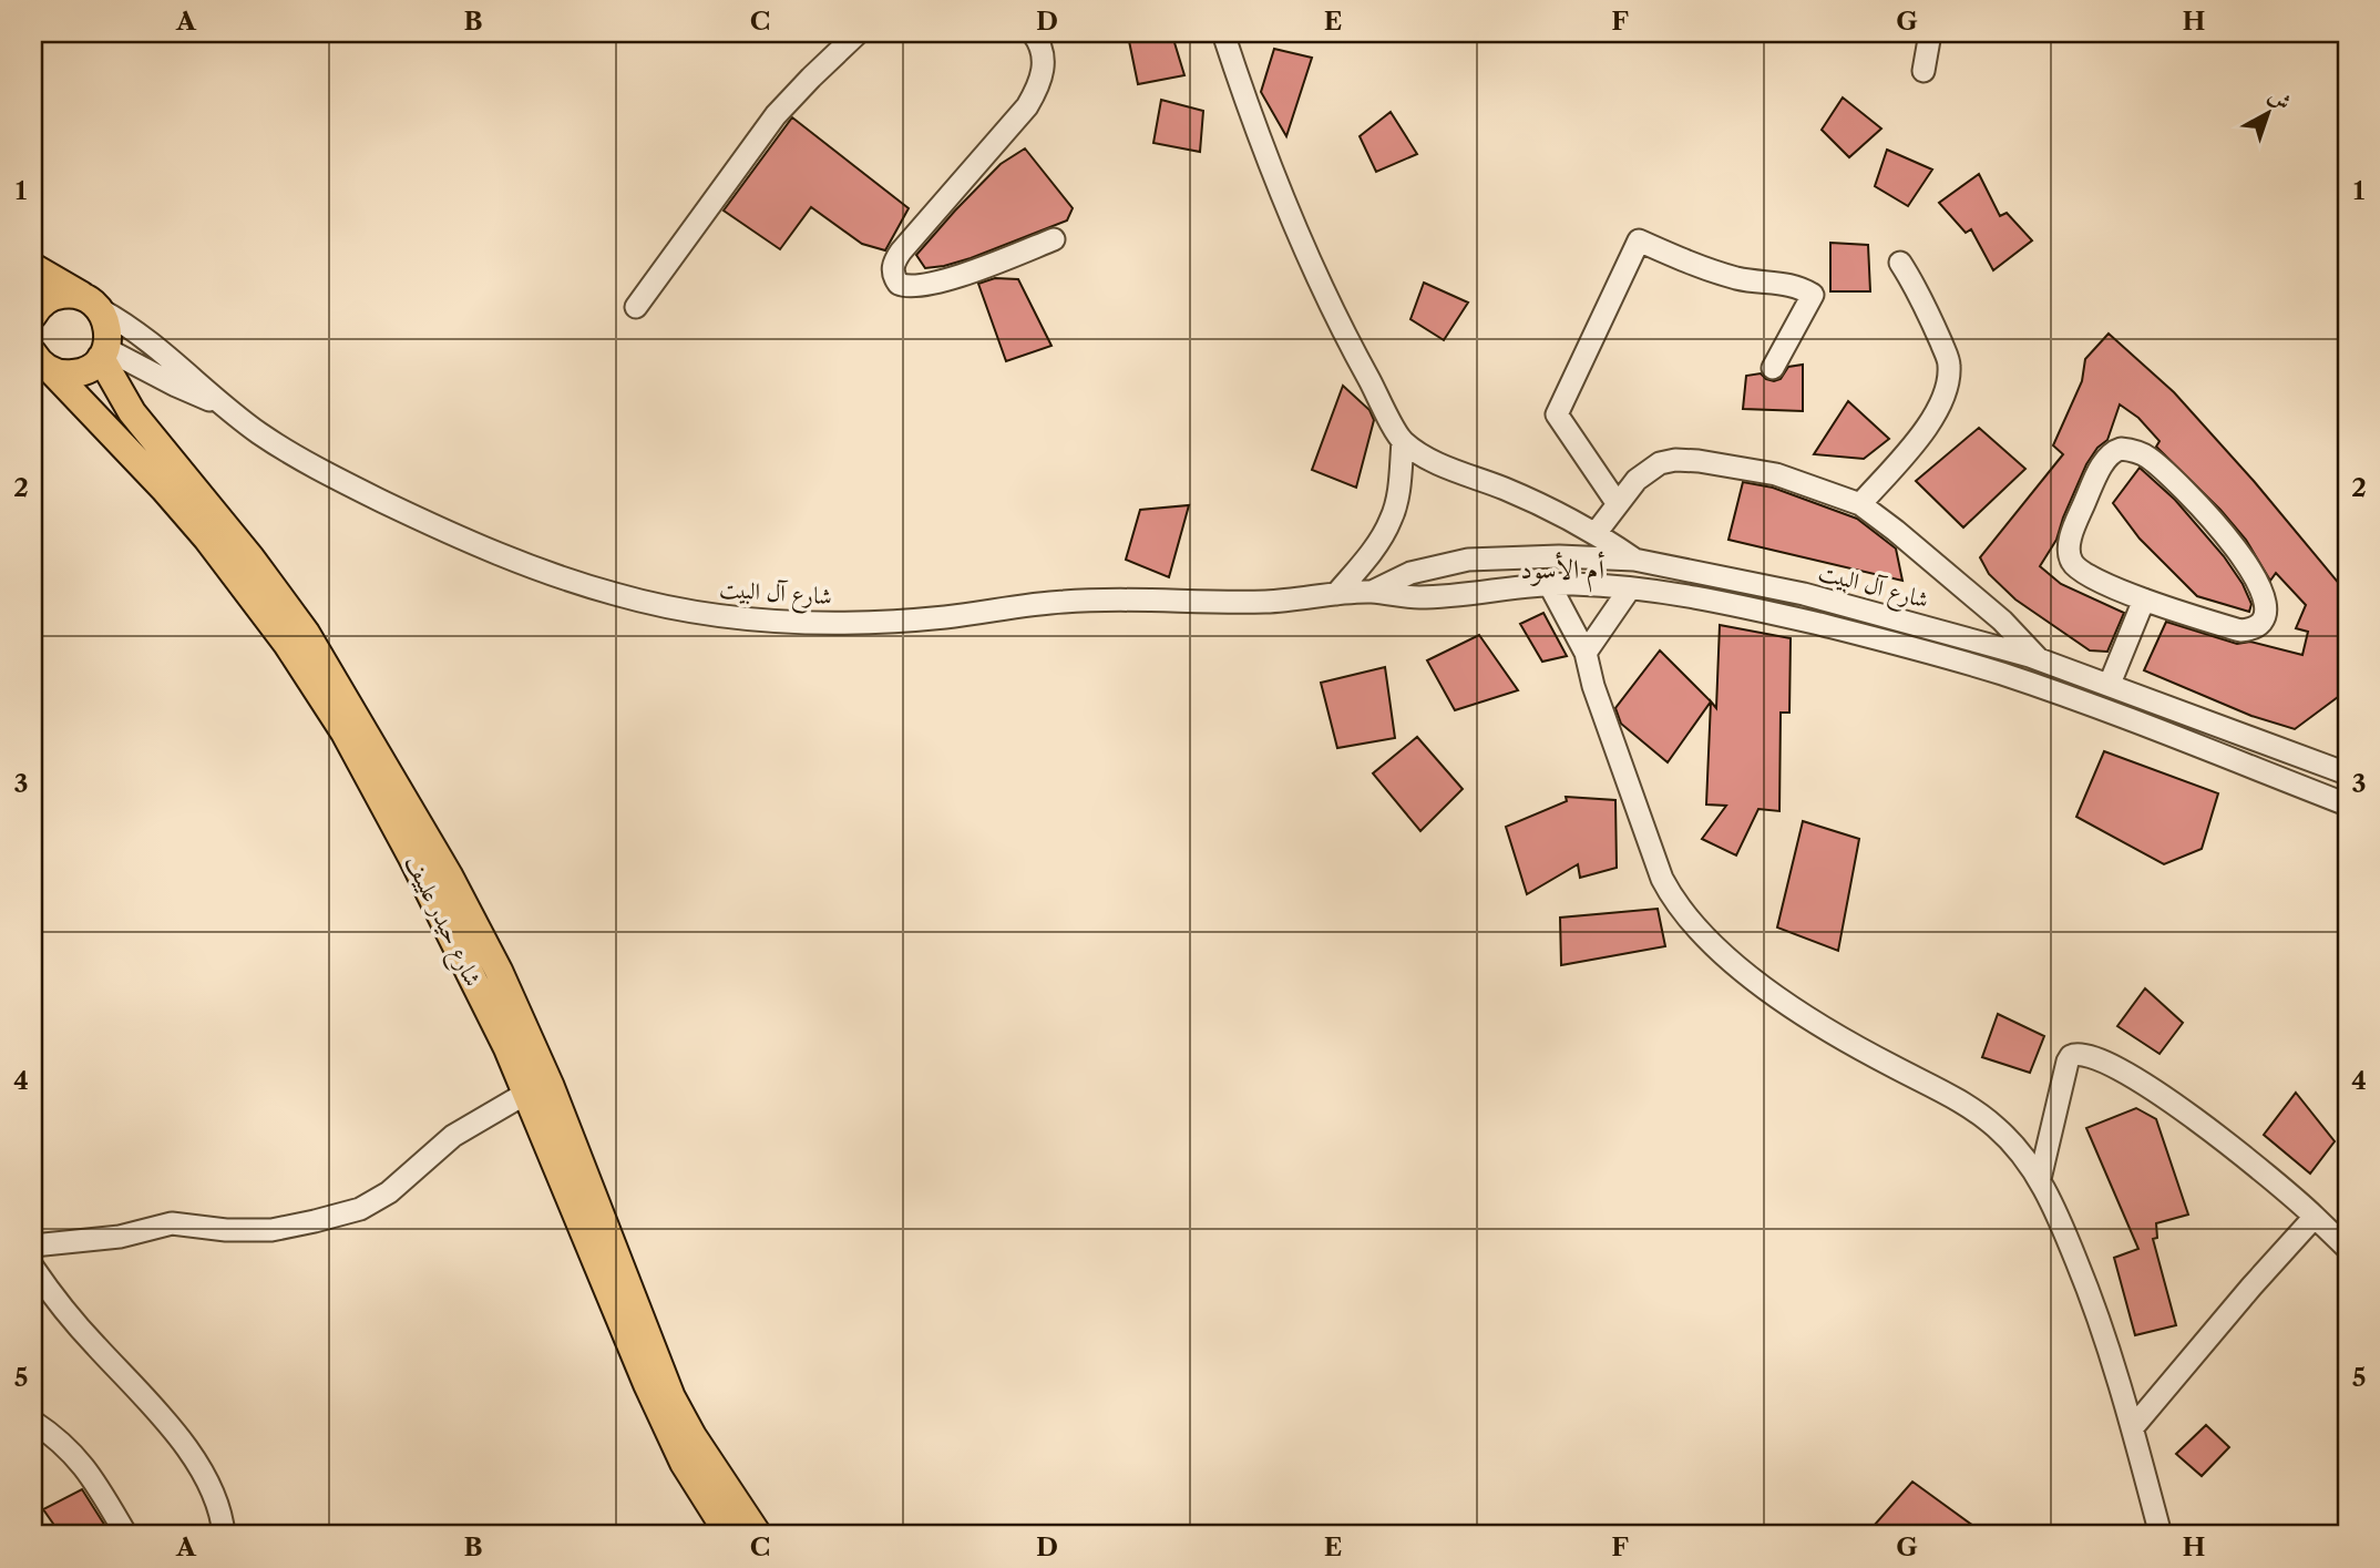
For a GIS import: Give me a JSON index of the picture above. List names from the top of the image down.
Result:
{
  "streets": {
    "main road": ["شارع حيدر علييف"],
    "street": ["شارع آل البيت"]
  },
  "crossings": [
    ["شارع آل البيت", "شارع حيدر علييف"]
  ],
  "districts": ["أم الأسود"],
  "north": "top right",
  "grid": {
    "columns": [
      "A",
      "B",
      "C",
      "D",
      "E",
      "F",
      "G",
      "H"
    ],
    "rows": [
      "1",
      "2",
      "3",
      "4",
      "5"
    ]
  }
}
